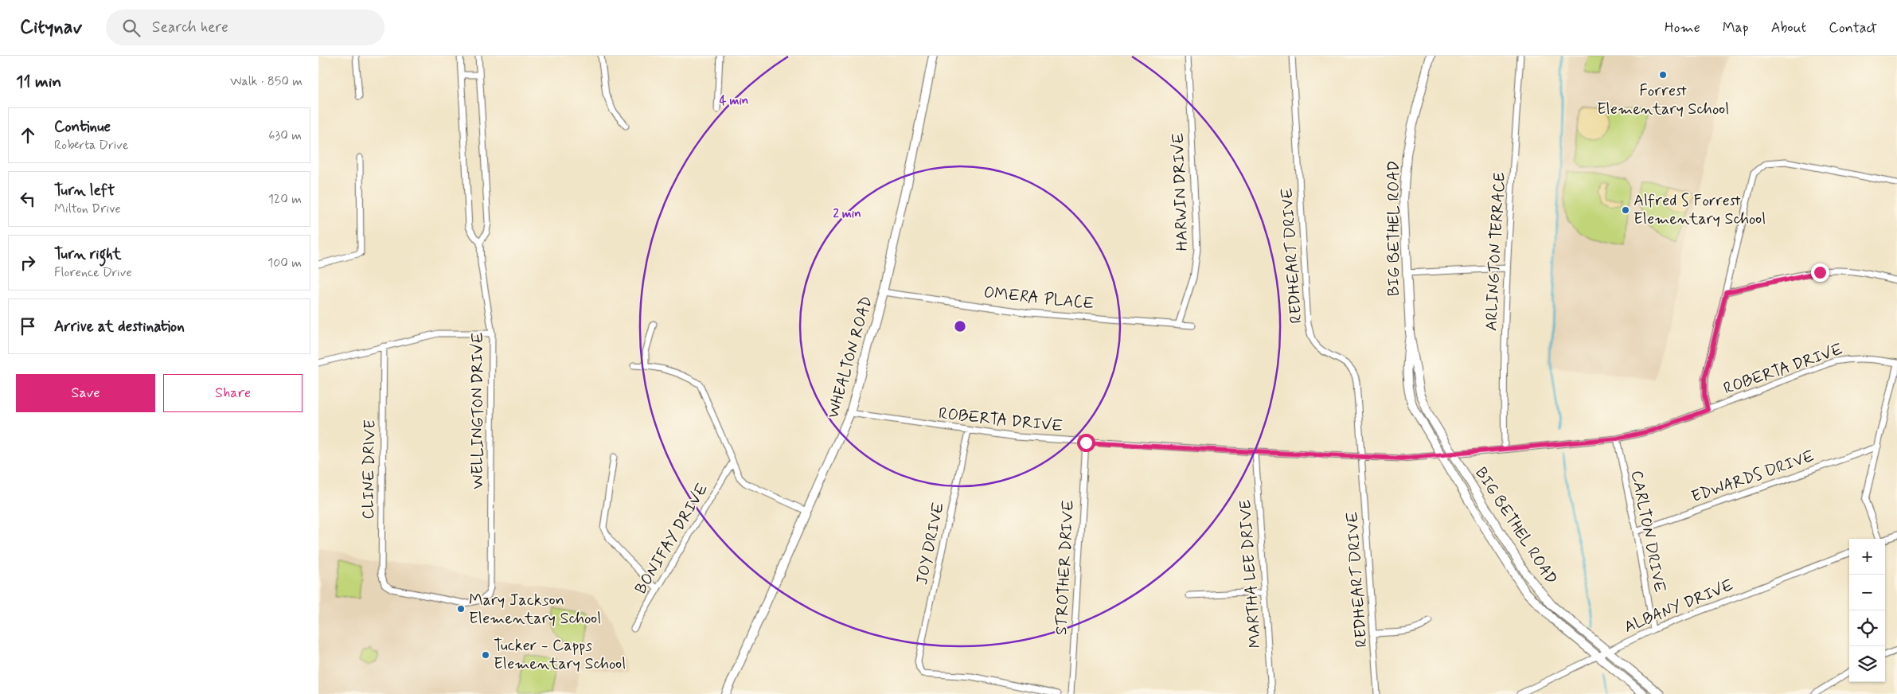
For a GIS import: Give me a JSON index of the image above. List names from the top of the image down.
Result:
{
  "streets": {
    "main road": ["BIG BETHEL ROAD", "WHEALTON ROAD"],
    "street": [
      "HARWIN DRIVE",
      "ARLINGTON TERRACE",
      "REDHEART DRIVE",
      "OMERA PLACE",
      "ROBERTA DRIVE",
      "WELLINGTON DRIVE",
      "CLINE DRIVE",
      "EDWARDS DRIVE",
      "CARLTON DRIVE",
      "BONIFAY DRIVE",
      "JOY DRIVE",
      "STROTHER DRIVE",
      "MARTHA LEE DRIVE",
      "ALBANY DRIVE"
    ]
  },
  "crossings": [
    ["HARWIN DRIVE", "OMERA PLACE"],
    ["BIG BETHEL ROAD", "ROBERTA DRIVE"],
    ["BIG BETHEL ROAD", "ALBANY DRIVE"],
    ["ARLINGTON TERRACE", "ROBERTA DRIVE"],
    ["REDHEART DRIVE", "ROBERTA DRIVE"],
    ["OMERA PLACE", "WHEALTON ROAD"],
    ["WHEALTON ROAD", "ROBERTA DRIVE"],
    ["ROBERTA DRIVE", "CARLTON DRIVE"],
    ["ROBERTA DRIVE", "JOY DRIVE"],
    ["ROBERTA DRIVE", "STROTHER DRIVE"],
    ["ROBERTA DRIVE", "MARTHA LEE DRIVE"],
    ["WELLINGTON DRIVE", "CLINE DRIVE"],
    ["EDWARDS DRIVE", "CARLTON DRIVE"],
    ["CARLTON DRIVE", "ALBANY DRIVE"]
  ],
  "places": [
    "Forrest Elementary School",
    "Alfred S Forrest Elementary School",
    "Mary Jackson Elementary School",
    "Tucker - Capps Elementary School"
  ],
  "page": {
    "header": "Citynav",
    "search": "Search here",
    "nav": [
      "Home",
      "Map",
      "About",
      "Contact"
    ],
    "heading": ["11 min", "Walk · 850 m"],
    "list": [
      ["Continue", "Roberta Drive", "630 m"],
      ["Turn left", "Milton Drive", "120 m"],
      ["Turn right", "Florence Drive", "100 m"],
      "Arrive at destination"
    ],
    "buttons": ["Save", "Share"],
    "map_buttons": ["+", "−"]
  },
  "rings": ["4 min", "2 min"]
}
